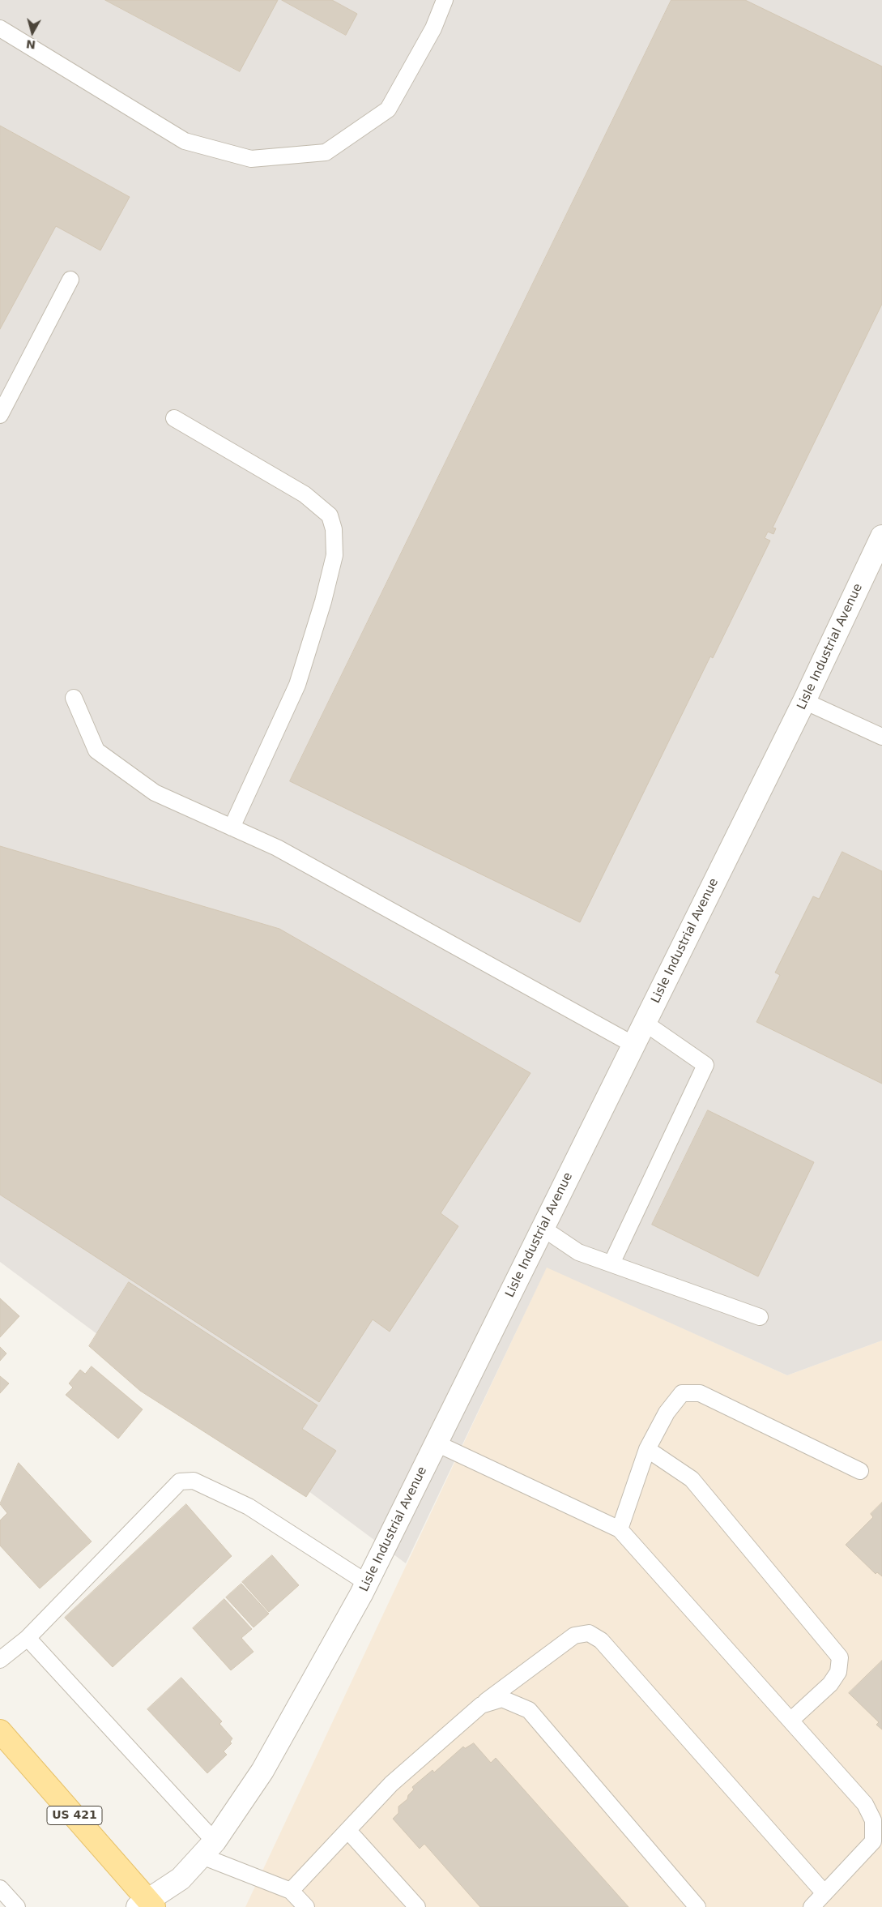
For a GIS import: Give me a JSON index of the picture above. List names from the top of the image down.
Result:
{
  "streets": {
    "main road": ["US 421"],
    "street": ["Lisle Industrial Avenue"]
  },
  "crossings": [
    ["Lisle Industrial Avenue", "US 421"]
  ],
  "north": "bottom"
}
